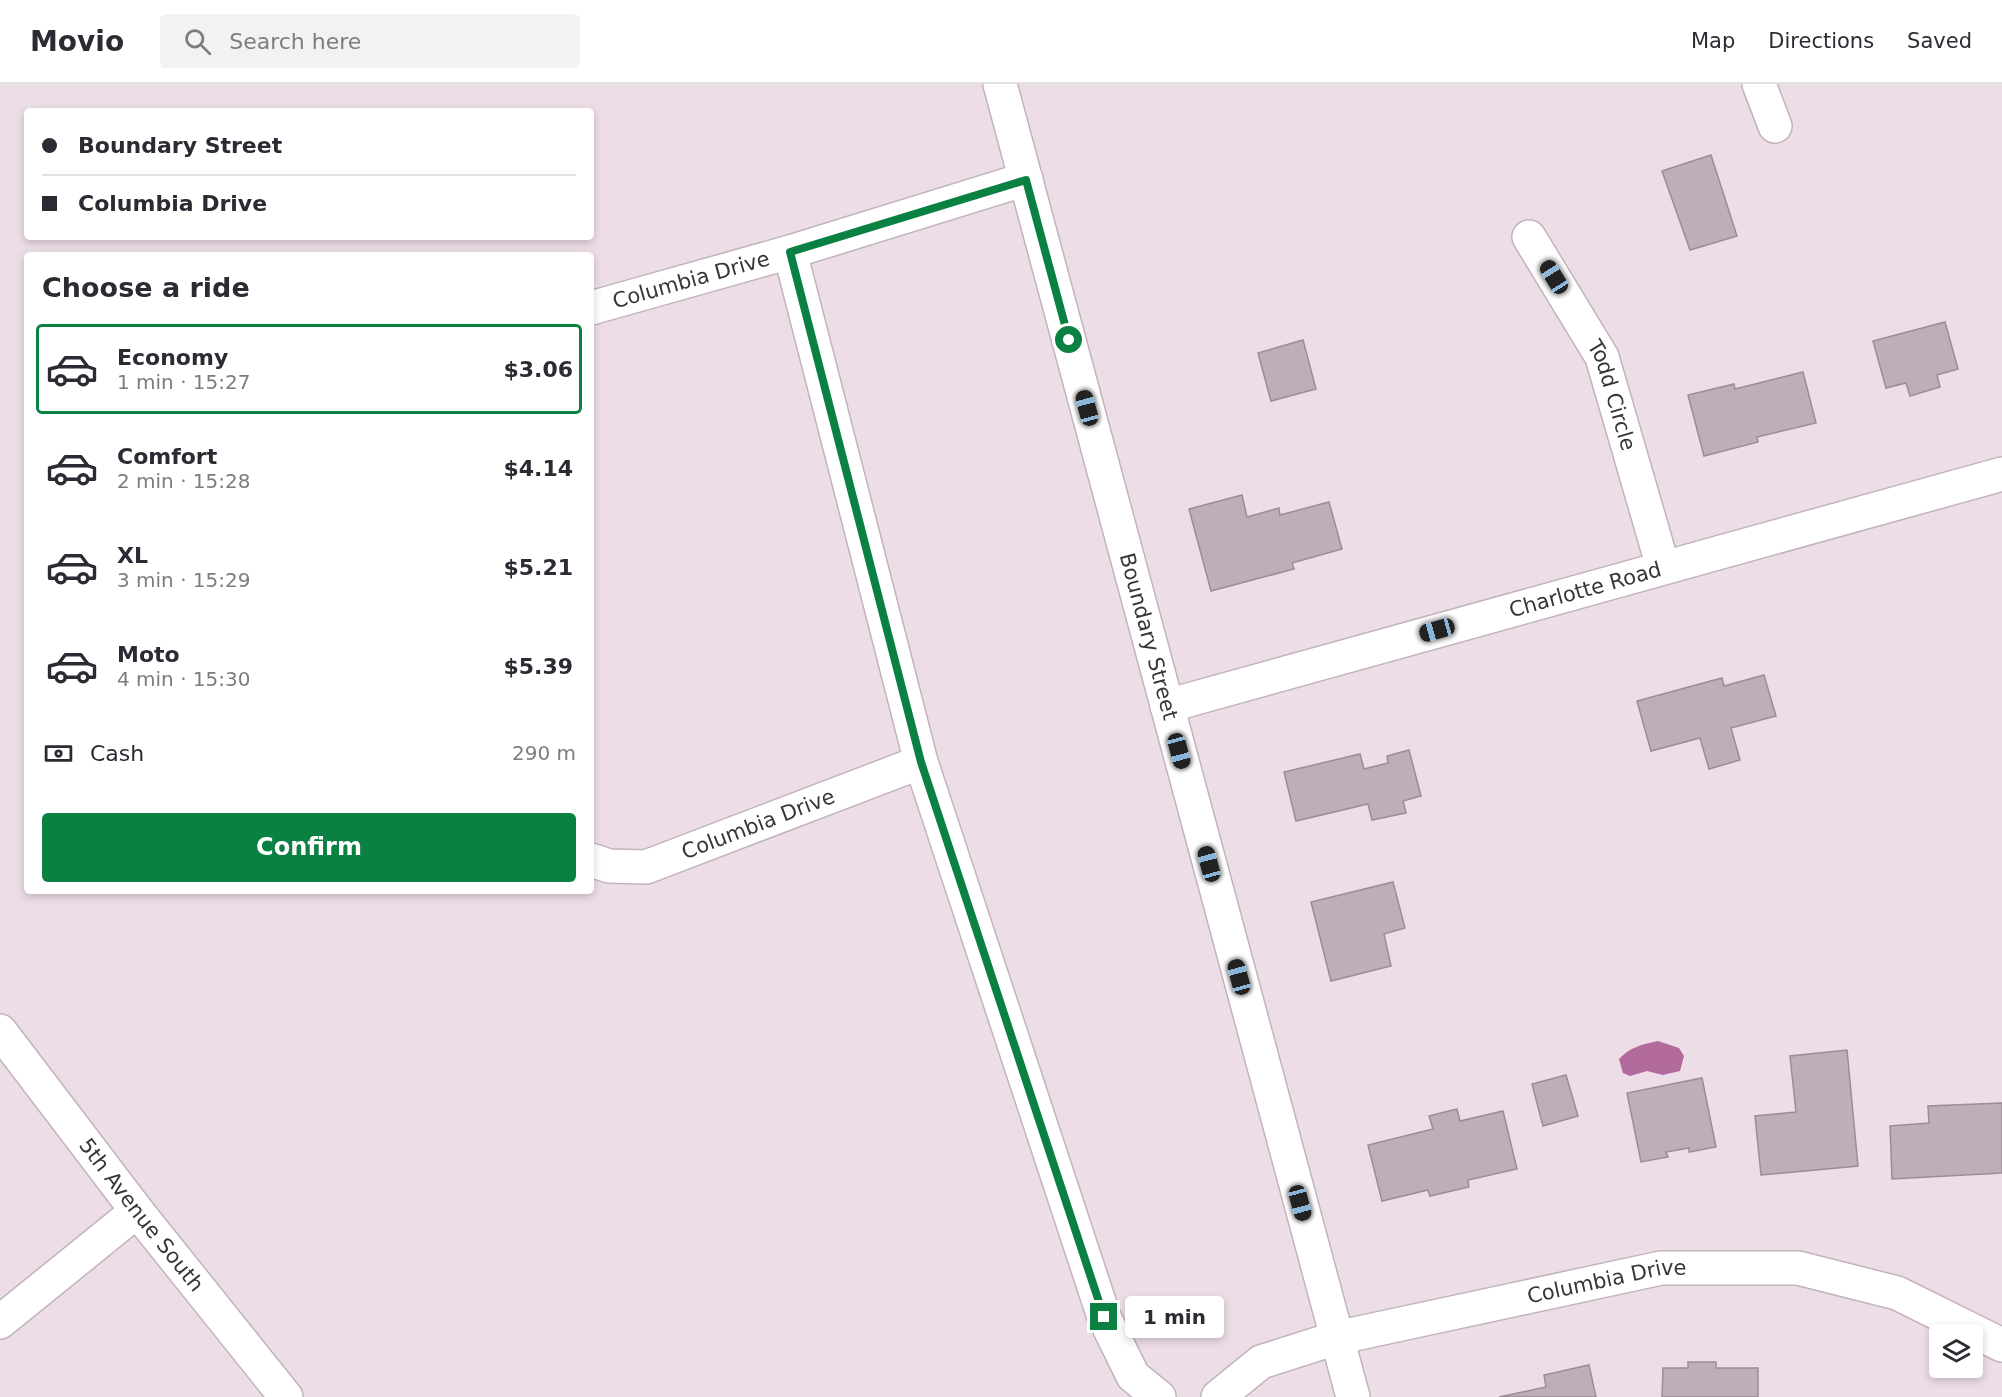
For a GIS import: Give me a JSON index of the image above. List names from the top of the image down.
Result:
{
  "streets": {
    "street": [
      "Columbia Drive",
      "Todd Circle",
      "Charlotte Road",
      "Boundary Street",
      "5th Avenue South"
    ]
  },
  "crossings": [
    ["Columbia Drive", "Boundary Street"],
    ["Todd Circle", "Charlotte Road"],
    ["Charlotte Road", "Boundary Street"]
  ],
  "page": {
    "header": "Movio",
    "search": "Search here",
    "nav": ["Map", "Directions", "Saved"],
    "banner": ["Boundary Street", "Columbia Drive"],
    "heading": "Choose a ride",
    "list": [
      {
        "name": "Economy",
        "note": "1 min · 15:27",
        "value": "$3.06"
      },
      {
        "name": "Comfort",
        "note": "2 min · 15:28",
        "value": "$4.14"
      },
      {
        "name": "XL",
        "note": "3 min · 15:29",
        "value": "$5.21"
      },
      {
        "name": "Moto",
        "note": "4 min · 15:30",
        "value": "$5.39"
      }
    ],
    "pay": ["Cash", "290 m"],
    "buttons": "Confirm",
    "bubble": "1 min"
  }
}
